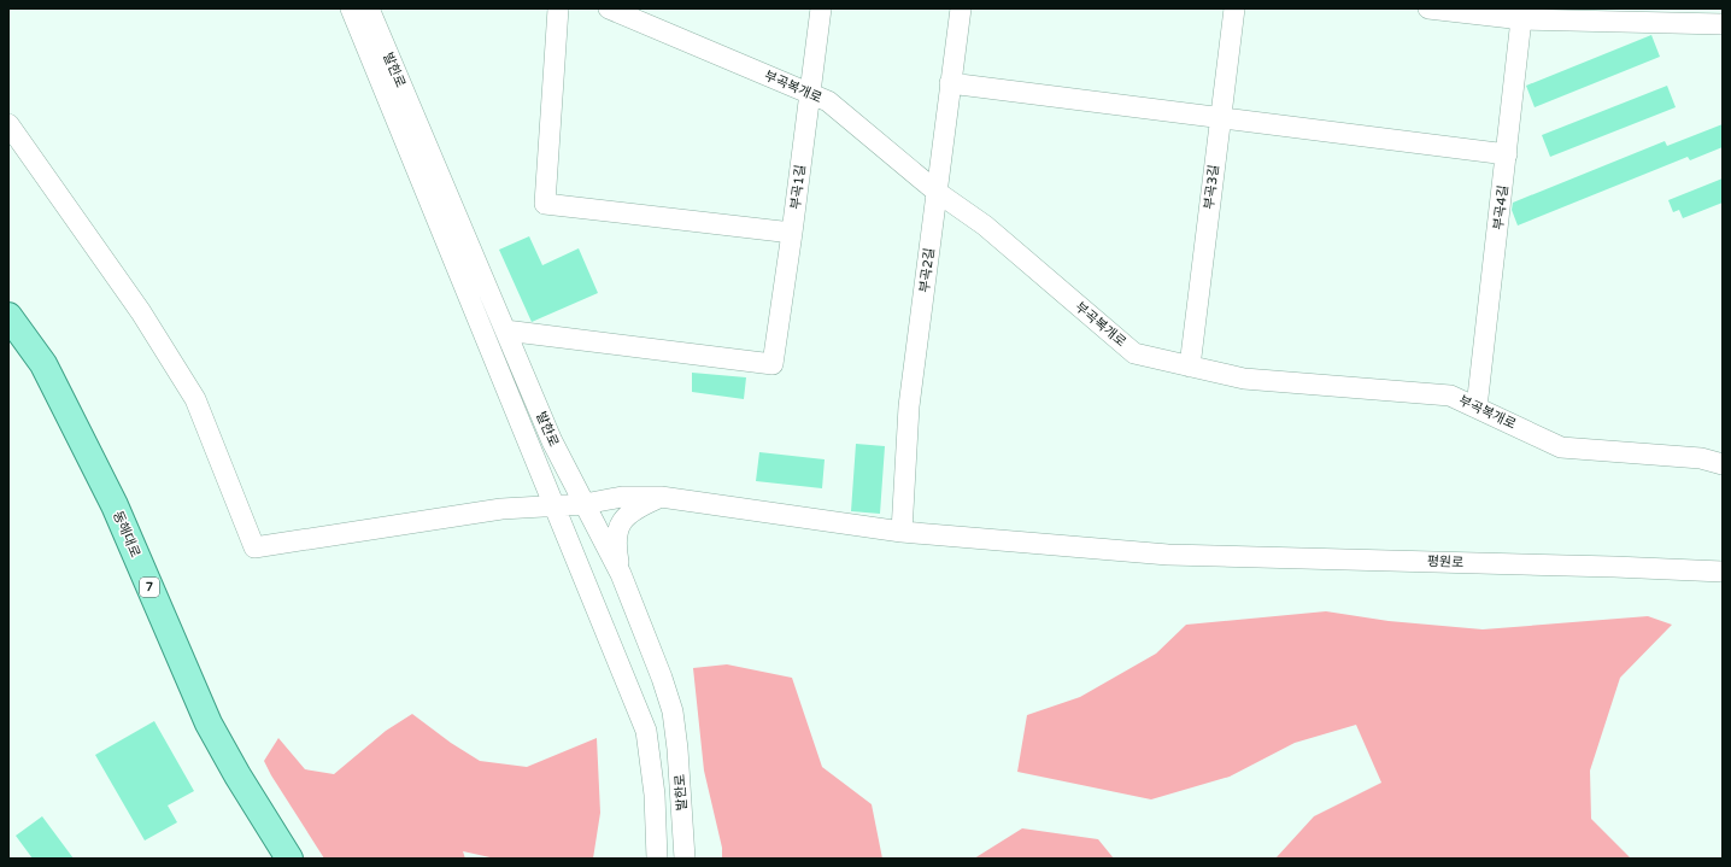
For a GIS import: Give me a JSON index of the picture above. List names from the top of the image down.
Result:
{
  "streets": {
    "main road": ["동해대로", "7"],
    "street": [
      "발한로",
      "부곡복개로",
      "부곡1길",
      "부곡3길",
      "부곡4길",
      "부곡2길",
      "평원로"
    ]
  },
  "crossings": [
    ["발한로", "부곡1길"],
    ["발한로", "평원로"],
    ["부곡복개로", "부곡1길"],
    ["부곡복개로", "부곡3길"],
    ["부곡복개로", "부곡4길"],
    ["부곡복개로", "부곡2길"],
    ["부곡2길", "평원로"]
  ]
}
